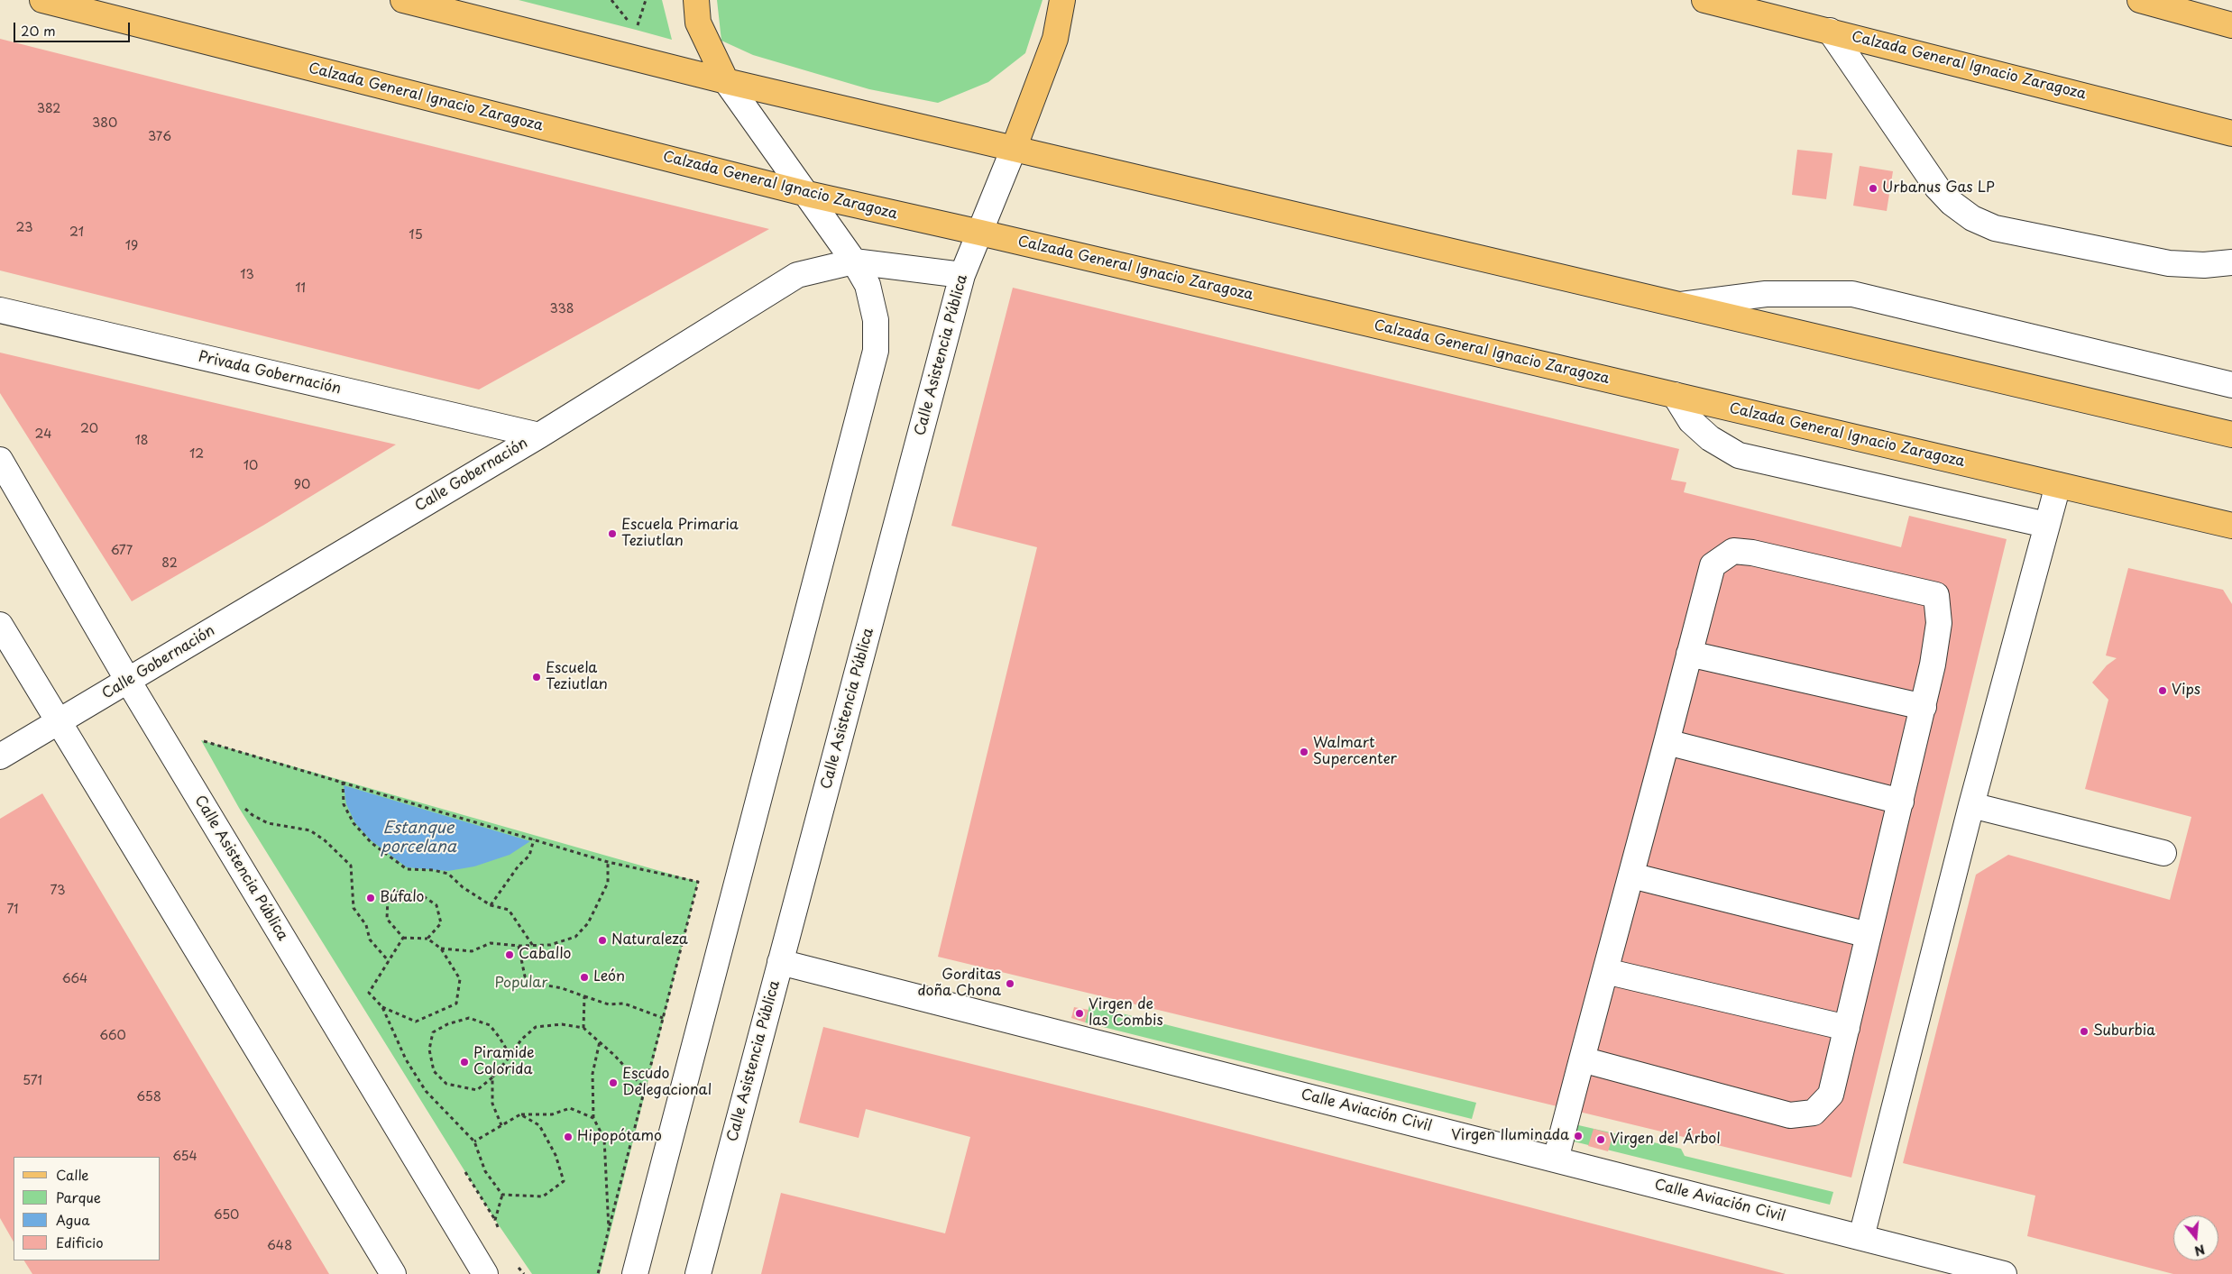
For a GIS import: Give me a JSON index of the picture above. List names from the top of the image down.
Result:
{
  "streets": {
    "main road": ["Calzada General Ignacio Zaragoza"],
    "street": [
      "Calle Asistencia Pública",
      "Privada Gobernación",
      "Calle Gobernación",
      "Calle Aviación Civil"
    ]
  },
  "crossings": [
    ["Calzada General Ignacio Zaragoza", "Calle Asistencia Pública"],
    ["Calle Asistencia Pública", "Calle Gobernación"],
    ["Calle Asistencia Pública", "Calle Aviación Civil"],
    ["Privada Gobernación", "Calle Gobernación"]
  ],
  "water": ["Estanque porcelana"],
  "parks": ["Popular"],
  "places": [
    "Urbanus Gas LP",
    "Escuela Primaria Teziutlan",
    "Escuela Teziutlan",
    "Vips",
    "Walmart Supercenter",
    "Búfalo",
    "Naturaleza",
    "Caballo",
    "León",
    "Gorditas doña Chona",
    "Virgen de las Combis",
    "Suburbia",
    "Piramide Colorida",
    "Escudo Delegacional",
    "Virgen Iluminada",
    "Hipopótamo",
    "Virgen del Árbol"
  ],
  "house_numbers": [
    "382",
    "380",
    "376",
    "23",
    "21",
    "15",
    "19",
    "13",
    "11",
    "338",
    "20",
    "24",
    "18",
    "12",
    "10",
    "90",
    "677",
    "82",
    "73",
    "71",
    "664",
    "660",
    "571",
    "658",
    "654",
    "650",
    "648"
  ],
  "legend": [
    "Calle",
    "Parque",
    "Agua",
    "Edificio"
  ],
  "scale_bar": "20 m",
  "north": "bottom"
}
